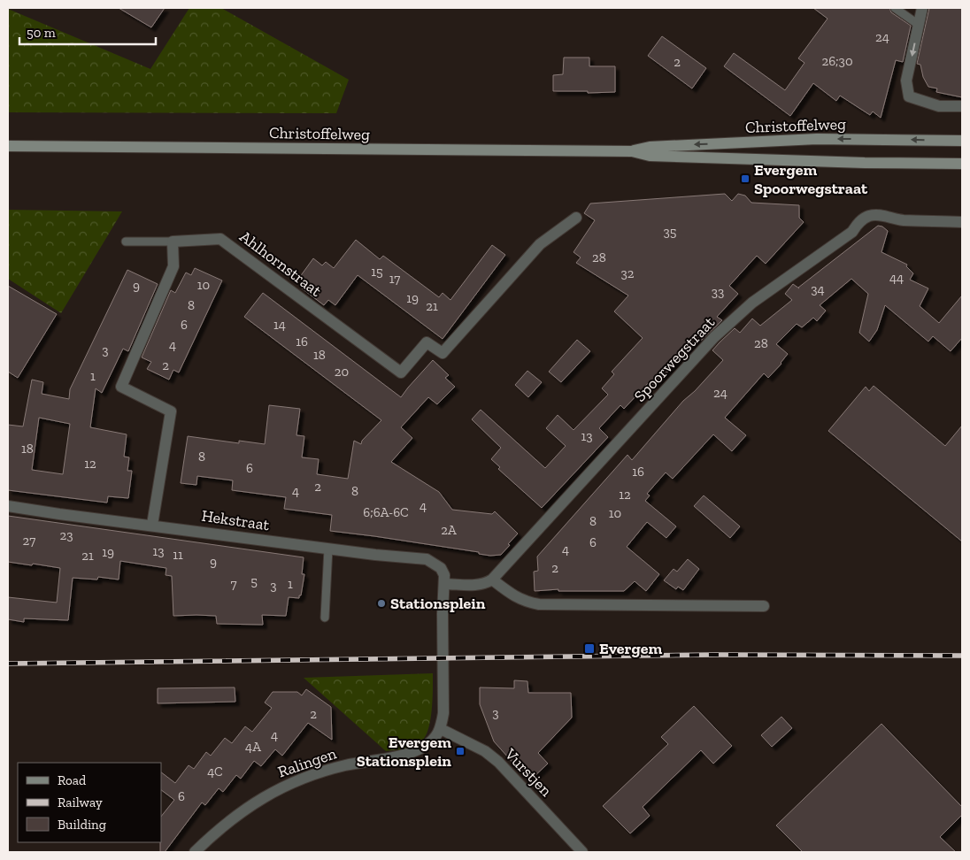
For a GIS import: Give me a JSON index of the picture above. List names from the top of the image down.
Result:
{
  "streets": {
    "main road": ["Christoffelweg"],
    "street": [
      "Ahlhornstraat",
      "Spoorwegstraat",
      "Hekstraat",
      "Ralingen",
      "Vurstjen"
    ]
  },
  "crossings": [
    ["Ralingen", "Vurstjen"]
  ],
  "places": {
    "transit": ["Evergem Spoorwegstraat", "Evergem", "Evergem Stationsplein"],
    "other": ["Stationsplein"]
  },
  "house_numbers": [
    "24",
    "26;30",
    "2",
    "35",
    "28",
    "15",
    "32",
    "44",
    "17",
    "10",
    "9",
    "34",
    "33",
    "19",
    "8",
    "21",
    "6",
    "14",
    "16",
    "28",
    "4",
    "3",
    "18",
    "2",
    "20",
    "1",
    "24",
    "13",
    "18",
    "8",
    "12",
    "6",
    "16",
    "2",
    "4",
    "8",
    "12",
    "4",
    "6;6A-6C",
    "10",
    "8",
    "2A",
    "23",
    "27",
    "6",
    "4",
    "13",
    "19",
    "11",
    "21",
    "9",
    "2",
    "5",
    "7",
    "1",
    "3",
    "3",
    "2",
    "4",
    "4A",
    "4C",
    "6"
  ],
  "legend": ["Road", "Railway", "Building"],
  "scale_bar": "50 m"
}
